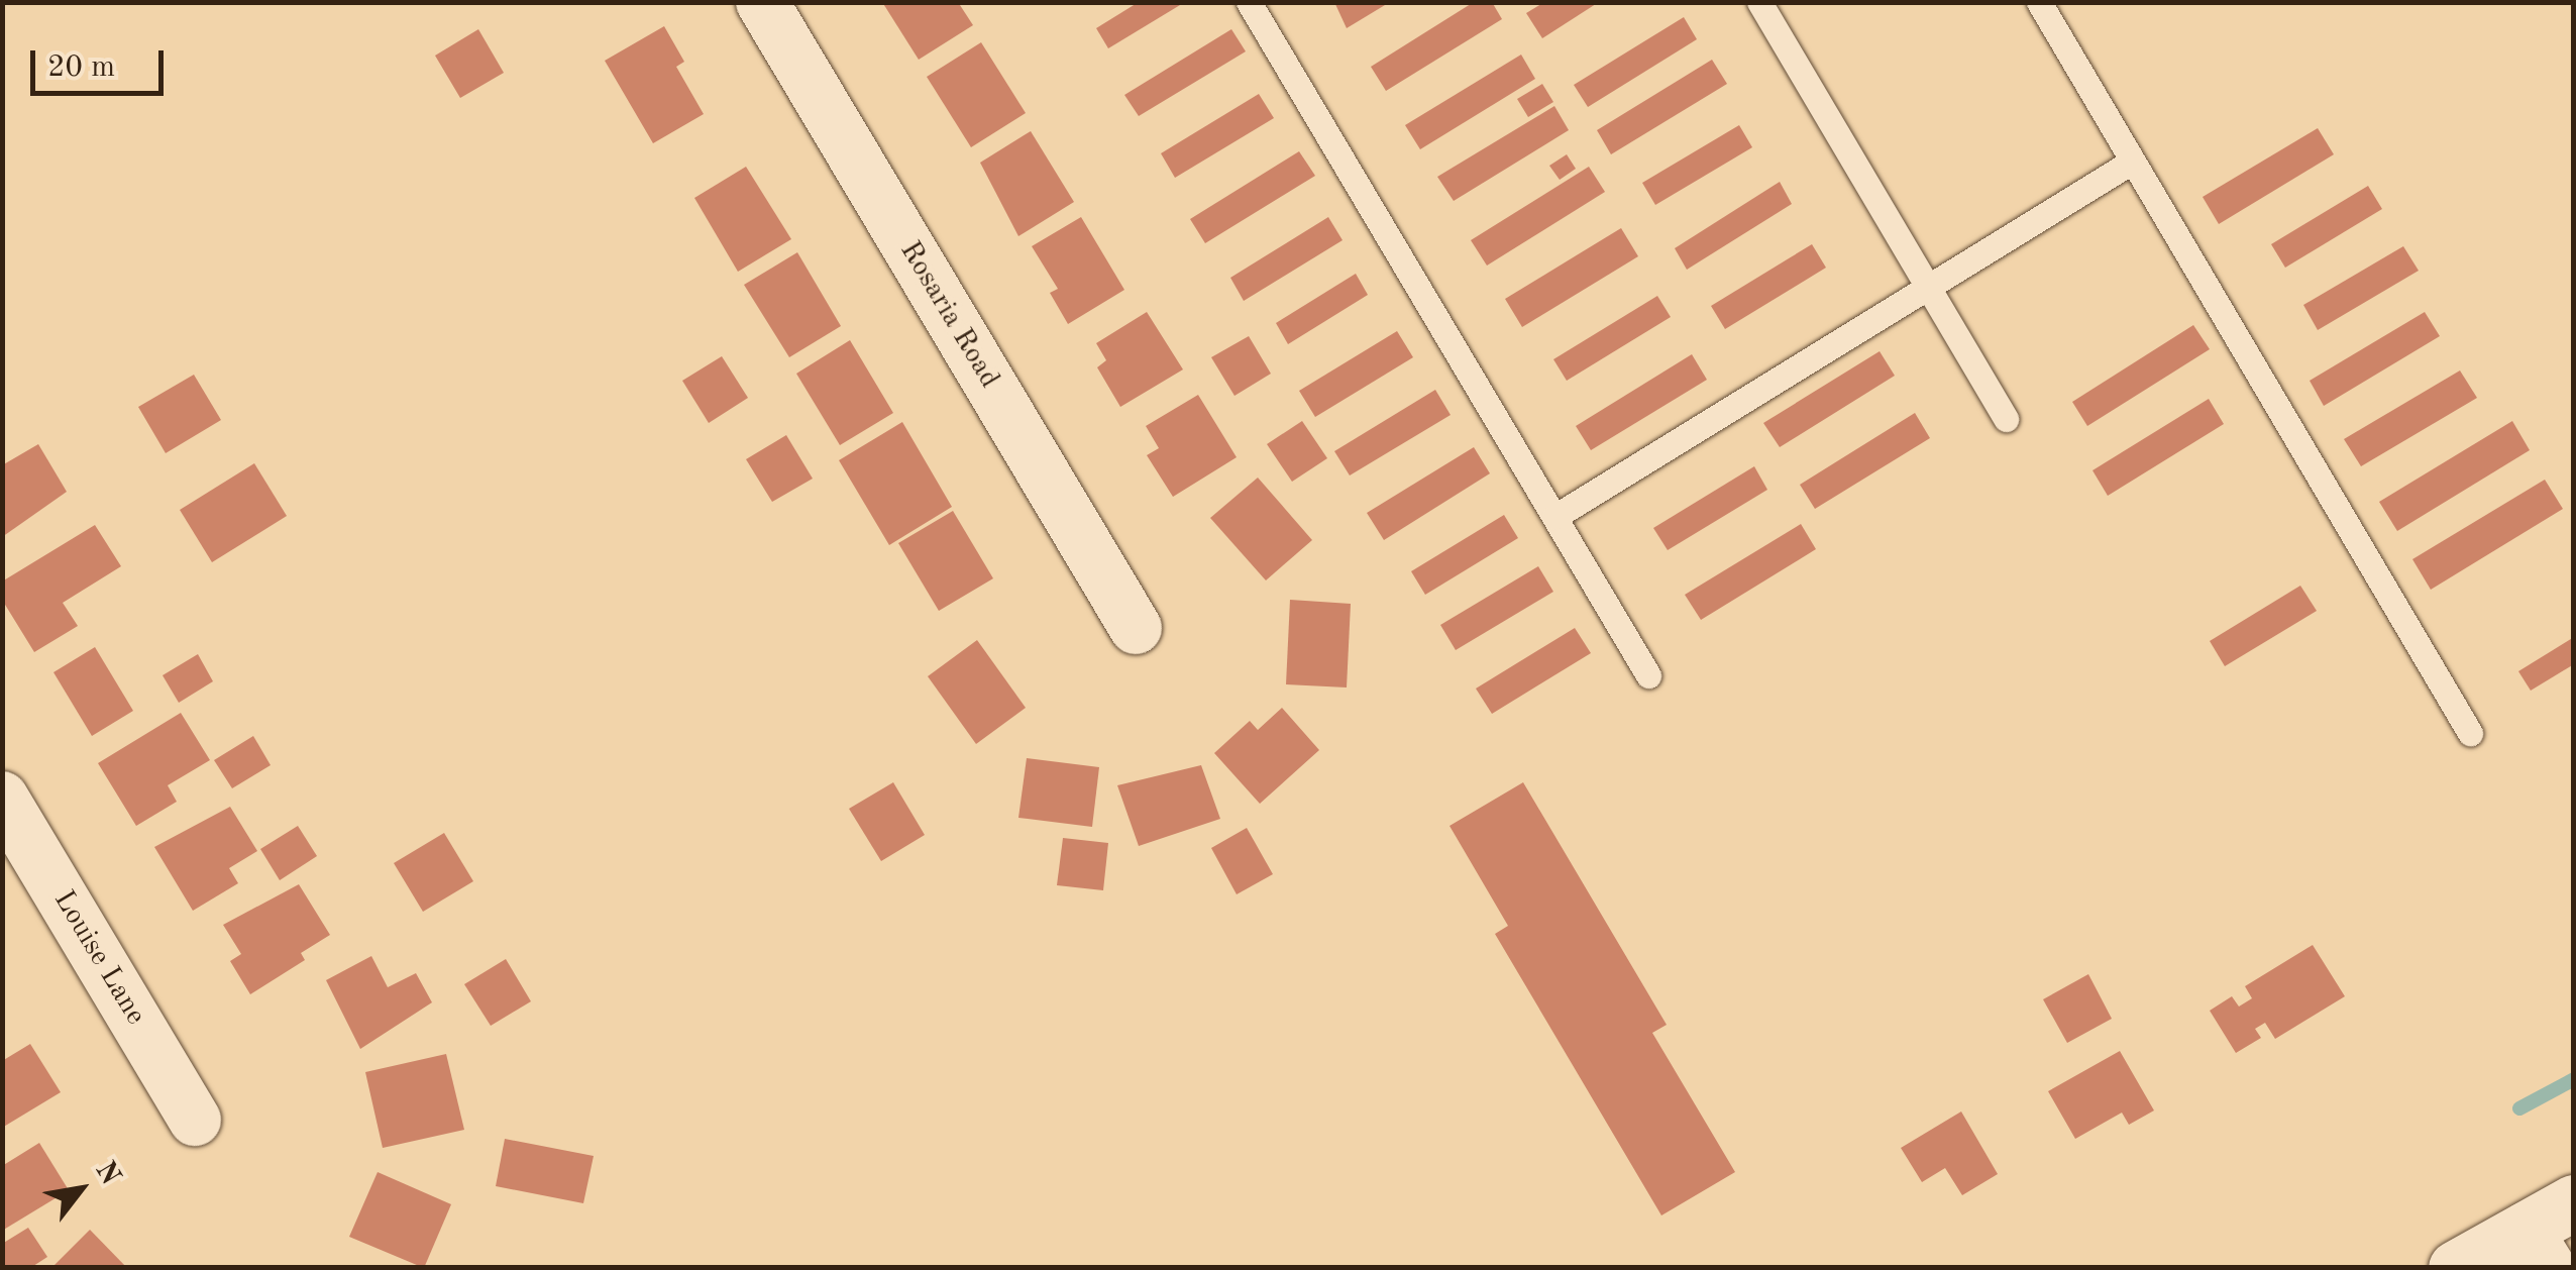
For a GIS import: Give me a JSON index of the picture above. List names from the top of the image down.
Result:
{
  "streets": {
    "street": ["Rosaria Road", "Louise Lane"]
  },
  "scale_bar": "20 m",
  "north": "top right"
}
